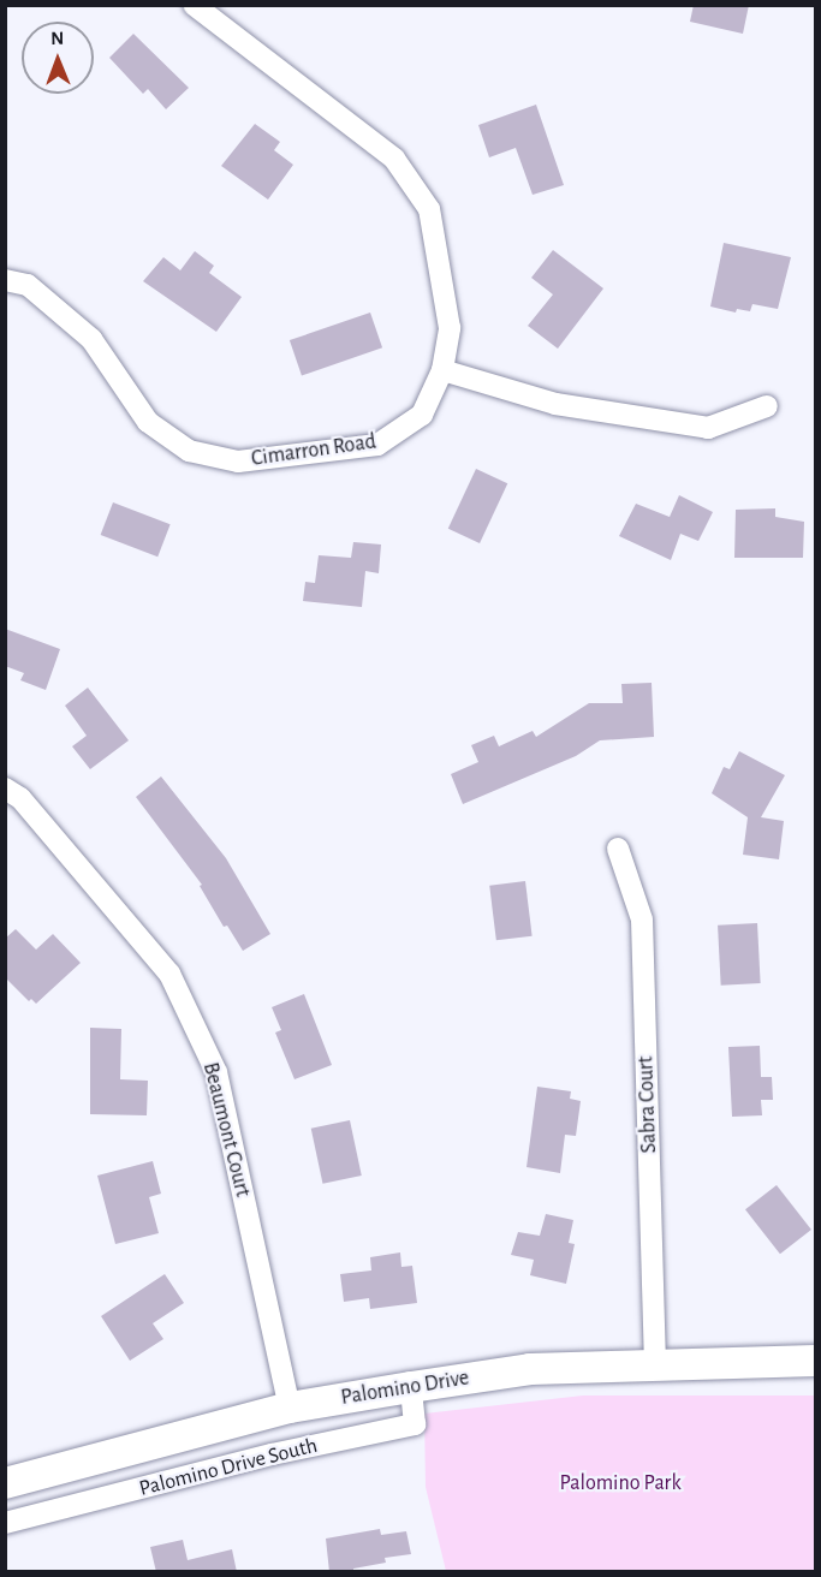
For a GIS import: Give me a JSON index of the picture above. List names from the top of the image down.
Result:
{
  "streets": {
    "street": [
      "Cimarron Road",
      "Sabra Court",
      "Beaumont Court",
      "Palomino Drive",
      "Palomino Drive South"
    ]
  },
  "crossings": [
    ["Sabra Court", "Palomino Drive"],
    ["Beaumont Court", "Palomino Drive"],
    ["Palomino Drive", "Palomino Drive South"]
  ],
  "parks": ["Palomino Park"],
  "north": "top"
}
